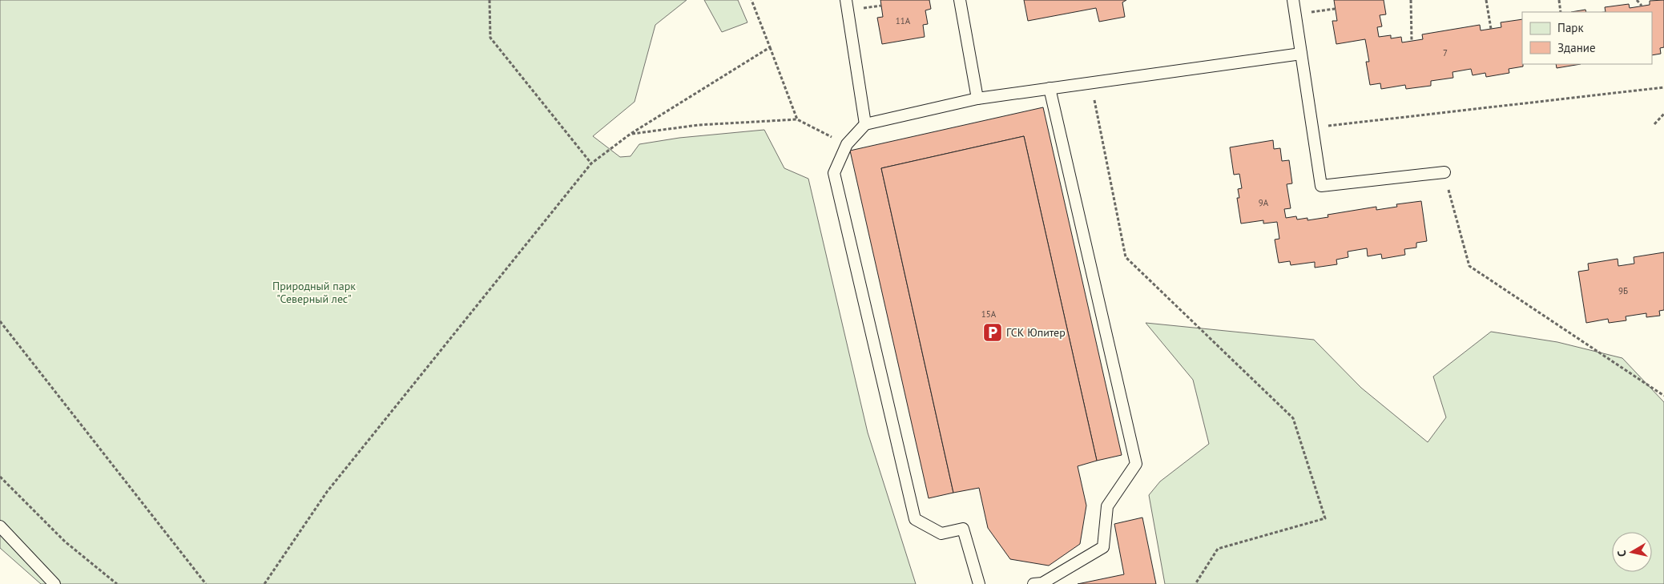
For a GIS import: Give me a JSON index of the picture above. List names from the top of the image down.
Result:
{
  "parks": ["Природный парк \"Северный лес\""],
  "places": {
    "parking": ["ГСК Юпитер"]
  },
  "house_numbers": [
    "11А",
    "7",
    "9А",
    "9Б",
    "15А"
  ],
  "legend": ["Парк", "Здание"],
  "north": "left"
}
